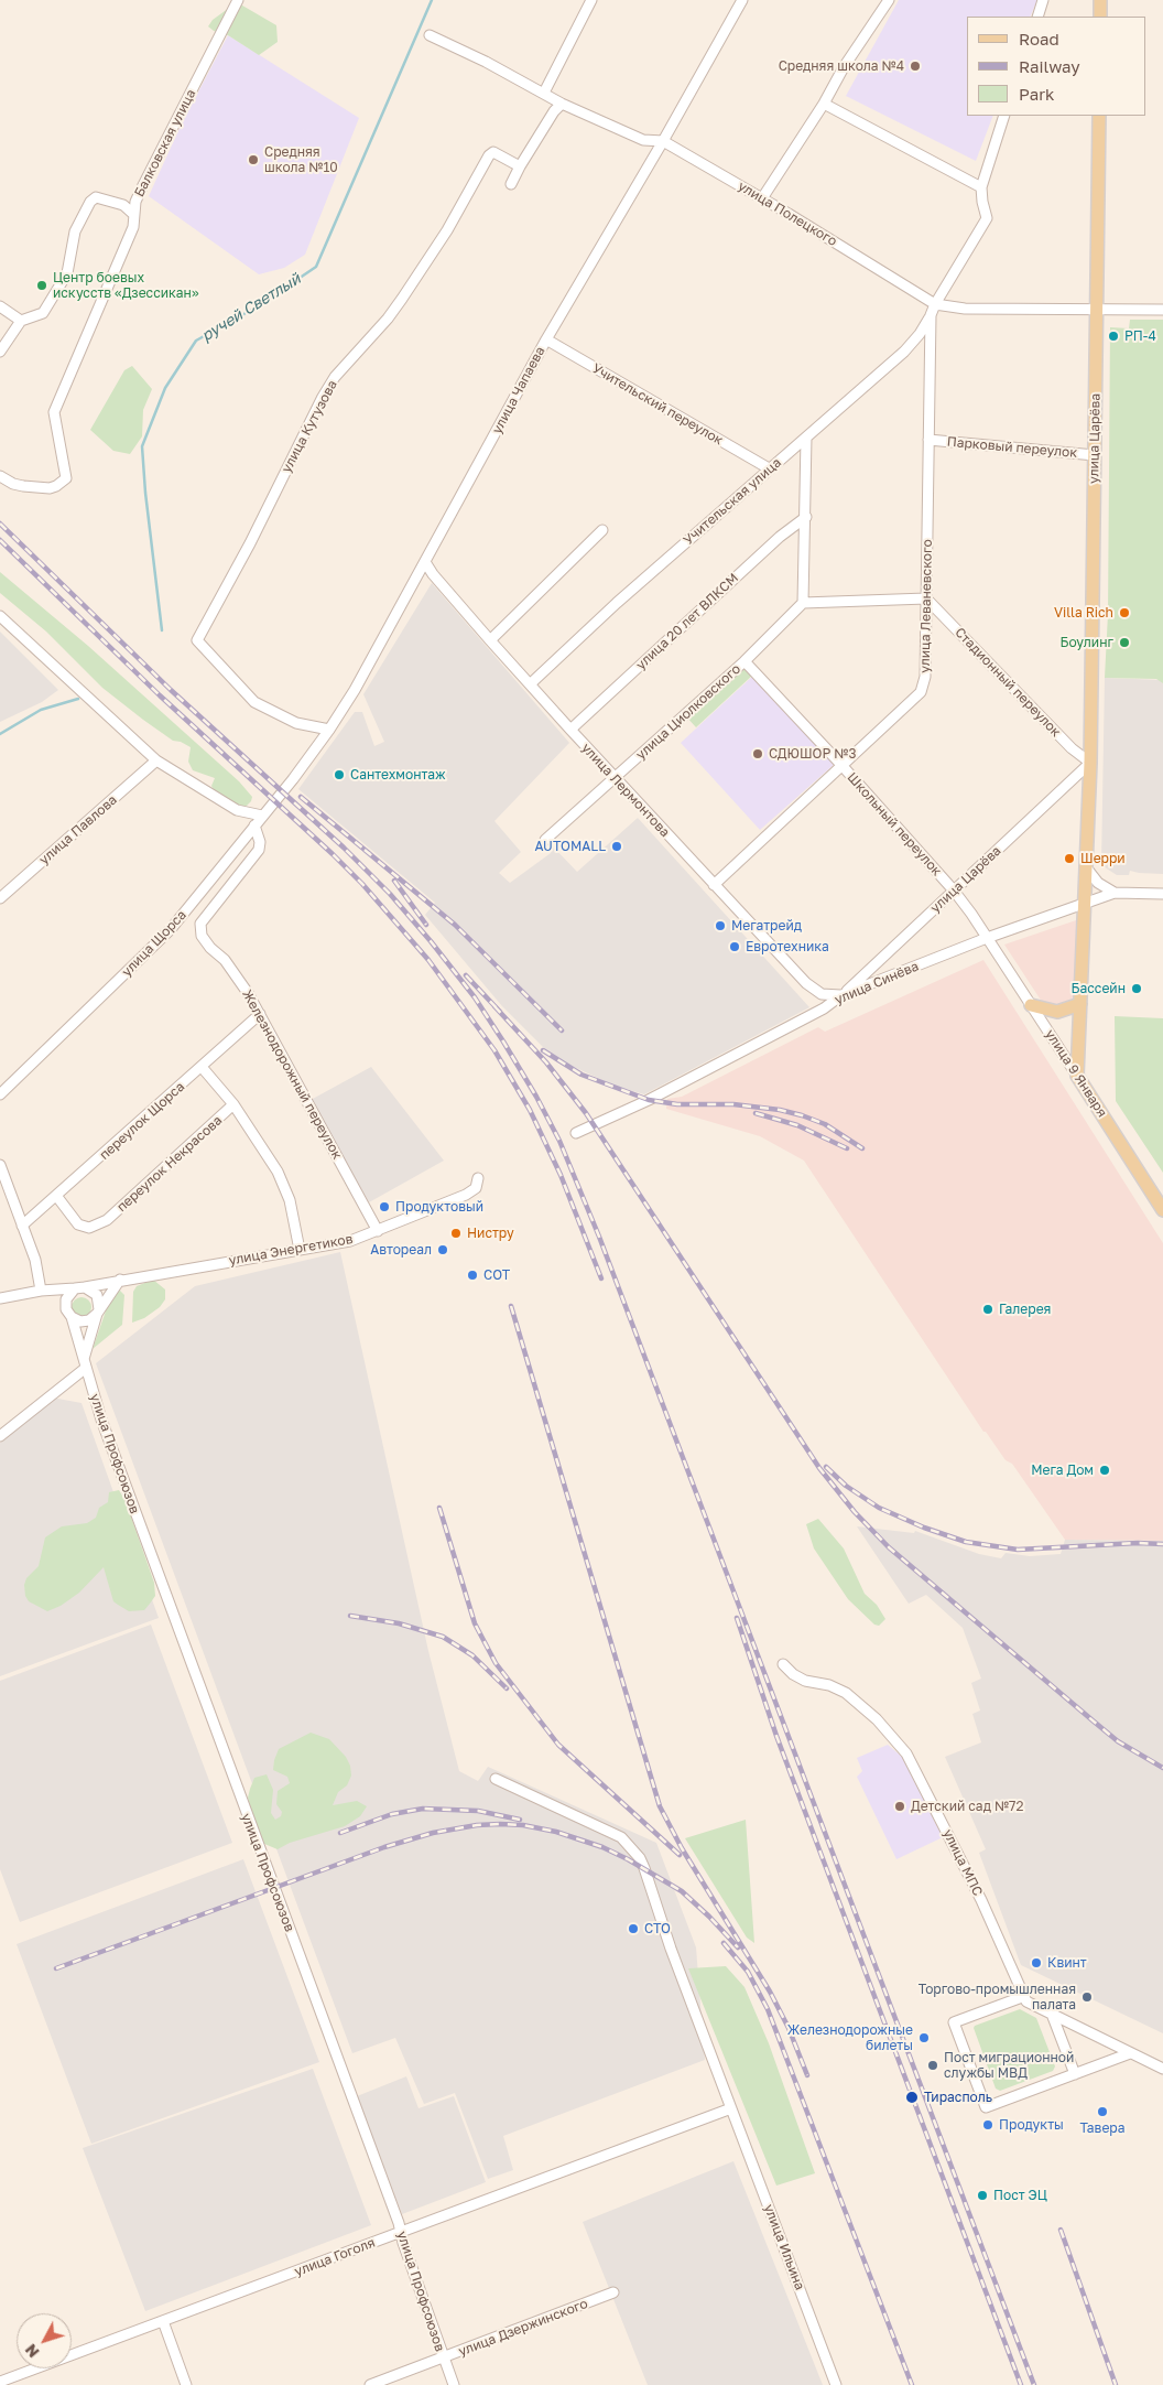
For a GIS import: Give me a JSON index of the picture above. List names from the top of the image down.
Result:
{
  "streets": {
    "main road": ["улица Царёва", "улица 9 Января"],
    "street": [
      "Балковская улица",
      "улица Полецкого",
      "улица Чапаева",
      "Учительский переулок",
      "улица Кутузова",
      "Парковый переулок",
      "Учительская улица",
      "улица Леваневского",
      "улица 20 лет ВЛКСМ",
      "Стадионный переулок",
      "улица Циолковского",
      "улица Лермонтова",
      "Школьный переулок",
      "улица Павлова",
      "улица Щорса",
      "улица Синёва",
      "Железнодорожный переулок",
      "переулок Щорса",
      "переулок Некрасова",
      "улица Энергетиков",
      "улица Профсоюзов",
      "улица МПС",
      "улица Ильина",
      "улица Гоголя",
      "улица Дзержинского"
    ]
  },
  "crossings": [
    ["улица Полецкого", "улица Чапаева"],
    ["улица Полецкого", "улица Царёва"],
    ["улица Полецкого", "улица Леваневского"],
    ["улица Чапаева", "Учительский переулок"],
    ["улица Чапаева", "улица Кутузова"],
    ["улица Чапаева", "улица Лермонтова"],
    ["улица Чапаева", "улица Щорса"],
    ["Учительский переулок", "Учительская улица"],
    ["улица Царёва", "Парковый переулок"],
    ["улица Царёва", "Стадионный переулок"],
    ["улица Царёва", "улица Лермонтова"],
    ["улица Царёва", "Школьный переулок"],
    ["улица Царёва", "улица Синёва"],
    ["улица Царёва", "улица 9 Января"],
    ["Парковый переулок", "улица Леваневского"],
    ["Учительская улица", "улица Леваневского"],
    ["Учительская улица", "улица Лермонтова"],
    ["улица Леваневского", "Стадионный переулок"],
    ["улица Леваневского", "улица Лермонтова"],
    ["улица Леваневского", "Школьный переулок"],
    ["улица 20 лет ВЛКСМ", "улица Лермонтова"],
    ["улица Циолковского", "улица Лермонтова"],
    ["улица Циолковского", "Школьный переулок"],
    ["улица Лермонтова", "улица Синёва"],
    ["Школьный переулок", "улица Синёва"],
    ["Школьный переулок", "улица 9 Января"],
    ["улица Щорса", "Железнодорожный переулок"],
    ["улица Синёва", "улица 9 Января"],
    ["Железнодорожный переулок", "переулок Щорса"],
    ["Железнодорожный переулок", "улица Энергетиков"],
    ["переулок Щорса", "переулок Некрасова"],
    ["переулок Некрасова", "улица Энергетиков"],
    ["улица Энергетиков", "улица Профсоюзов"],
    ["улица Профсоюзов", "улица Гоголя"],
    ["улица Профсоюзов", "улица Дзержинского"],
    ["улица Ильина", "улица Гоголя"]
  ],
  "water": ["ручей Светлый"],
  "places": [
    "Средняя школа №4",
    "Средняя школа №10",
    "Центр боевых искусств «Дзессикан»",
    "РП-4",
    "Villa Rich",
    "Боулинг",
    "СДЮШОР №3",
    "Сантехмонтаж",
    "AUTOMALL",
    "Шерри",
    "Мегатрейд",
    "Евротехника",
    "Бассейн",
    "Продуктовый",
    "Нистру",
    "Автореал",
    "СОТ",
    "Галерея",
    "Мега Дом",
    "Детский сад №72",
    "СТО",
    "Квинт",
    "Торгово-промышленная палата",
    "Железнодорожные билеты",
    "Пост миграционной службы МВД",
    "Тирасполь",
    "Тавера",
    "Продукты",
    "Пост ЭЦ"
  ],
  "legend": ["Road", "Railway", "Park"],
  "north": "bottom left"
}
